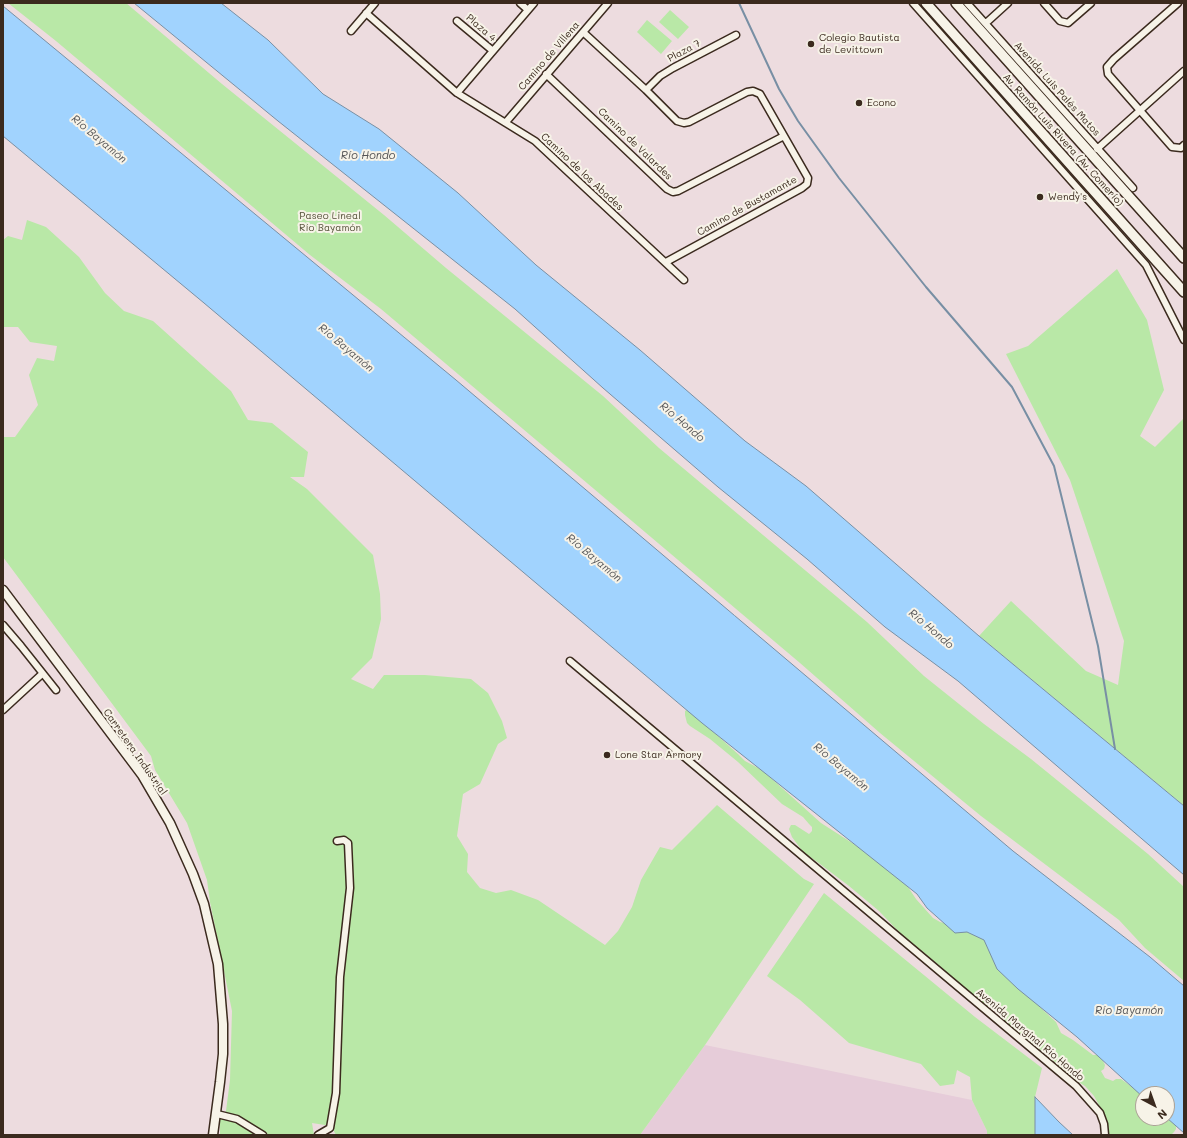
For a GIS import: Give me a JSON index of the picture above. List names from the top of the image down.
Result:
{
  "streets": {
    "main road": ["Av. Ramón Luis Rivera (Av. Comerío)"],
    "street": [
      "Plaza 4",
      "Plaza 7",
      "Camino de Villena",
      "Avenida Luis Palés Matos",
      "Camino de Valardes",
      "Camino de los Abades",
      "Camino de Bustamante",
      "Carretera Industrial",
      "Avenida Marginal Río Hondo"
    ]
  },
  "crossings": [
    ["Plaza 7", "Camino de Bustamante"],
    ["Camino de Villena", "Camino de Valardes"],
    ["Camino de Villena", "Camino de los Abades"],
    ["Camino de Villena", "Camino de Bustamante"],
    ["Camino de Valardes", "Camino de Bustamante"],
    ["Camino de los Abades", "Camino de Bustamante"]
  ],
  "water": ["Río Bayamón", "Río Hondo"],
  "parks": ["Paseo Lineal Río Bayamón"],
  "places": [
    "Colegio Bautista de Levittown",
    "Econo",
    "Wendy's",
    "Lone Star Armory"
  ],
  "north": "bottom right"
}
